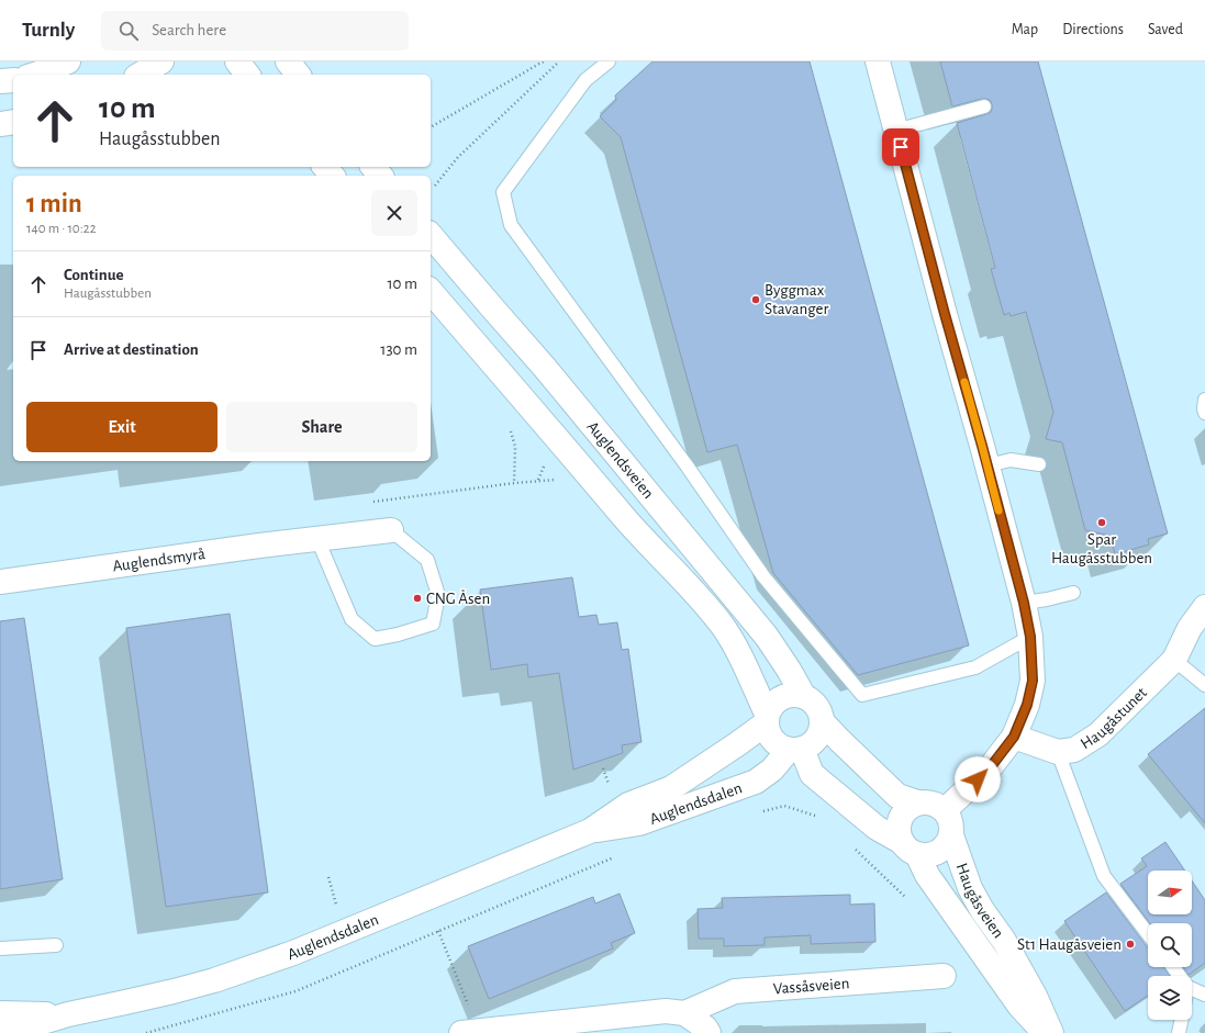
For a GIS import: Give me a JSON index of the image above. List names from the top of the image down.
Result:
{
  "streets": {
    "main road": [
      "Auglendsveien",
      "Auglendsmyrå",
      "Haugåstunet",
      "Auglendsdalen",
      "Haugåsveien",
      "Vassåsveien"
    ]
  },
  "crossings": [
    ["Auglendsveien", "Auglendsdalen"]
  ],
  "places": [
    "Byggmax Stavanger",
    "Spar Haugåsstubben",
    "CNG Åsen",
    "St1 Haugåsveien"
  ],
  "north": "right",
  "page": {
    "header": "Turnly",
    "search": "Search here",
    "nav": ["Map", "Directions", "Saved"],
    "turn": ["10 m", "Haugåsstubben"],
    "heading": ["1 min", "140 m · 10:22"],
    "list": [
      {
        "name": "Continue",
        "note": "Haugåsstubben",
        "value": "10 m"
      },
      {
        "name": "Arrive at destination",
        "value": "130 m"
      }
    ],
    "buttons": ["Exit", "Share"]
  }
}
